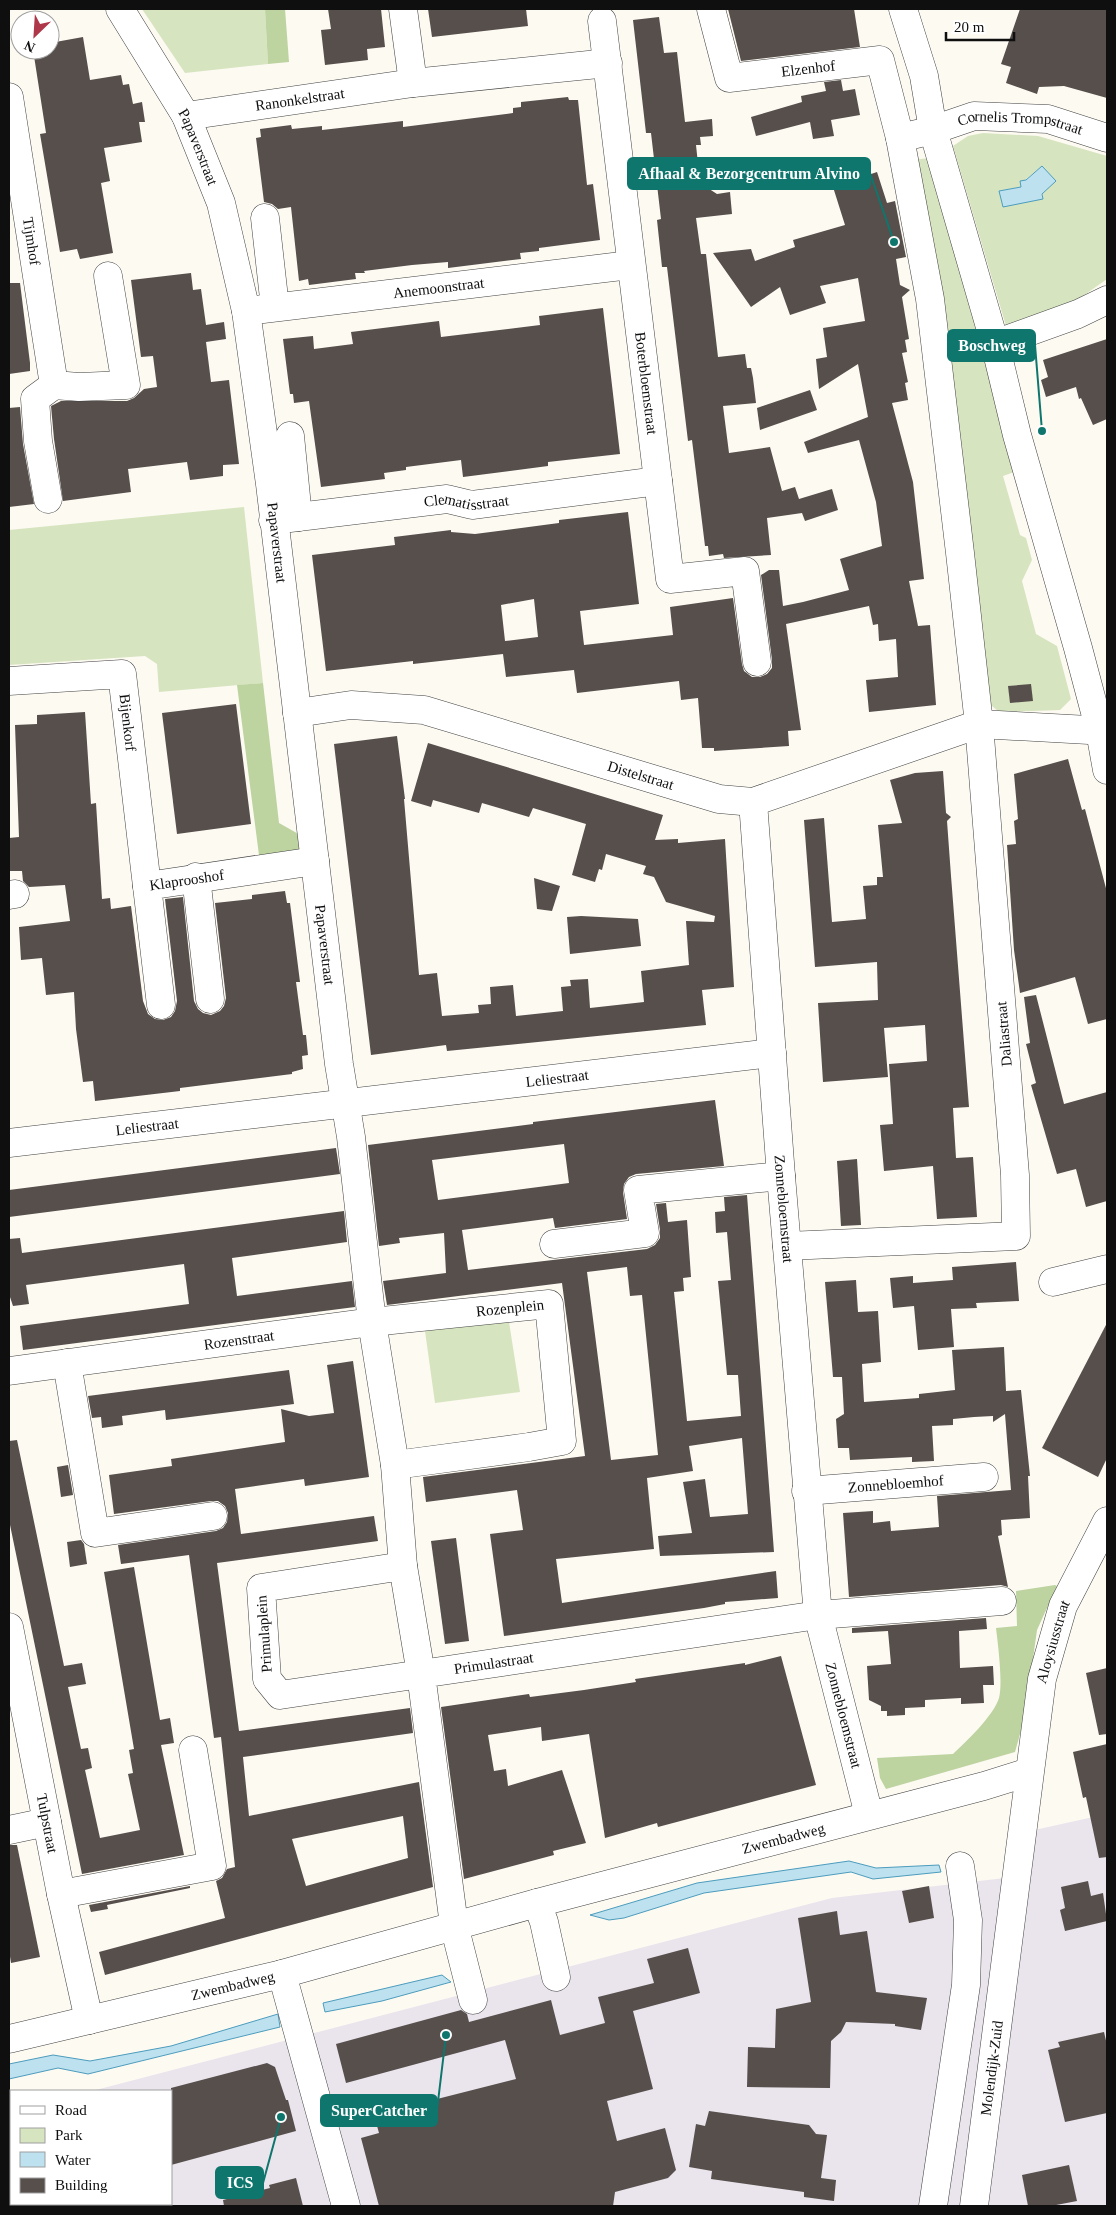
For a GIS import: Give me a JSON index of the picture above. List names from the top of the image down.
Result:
{
  "streets": {
    "street": [
      "Elzenhof",
      "Ranonkelstraat",
      "Cornelis Trompstraat",
      "Papaverstraat",
      "Tijmhof",
      "Anemoonstraat",
      "Boterbloemstraat",
      "Clematisstraat",
      "Bijenkorf",
      "Distelstraat",
      "Klaprooshof",
      "Daliastraat",
      "Leliestraat",
      "Zonnebloemstraat",
      "Rozenplein",
      "Rozenstraat",
      "Zonnebloemhof",
      "Primulaplein",
      "Aloysiusstraat",
      "Primulastraat",
      "Tulpstraat",
      "Zwembadweg",
      "Molendijk-Zuid"
    ]
  },
  "crossings": [
    ["Elzenhof", "Cornelis Trompstraat"],
    ["Elzenhof", "Distelstraat"],
    ["Elzenhof", "Daliastraat"],
    ["Ranonkelstraat", "Papaverstraat"],
    ["Ranonkelstraat", "Boterbloemstraat"],
    ["Papaverstraat", "Anemoonstraat"],
    ["Papaverstraat", "Clematisstraat"],
    ["Papaverstraat", "Distelstraat"],
    ["Papaverstraat", "Klaprooshof"],
    ["Papaverstraat", "Leliestraat"],
    ["Anemoonstraat", "Boterbloemstraat"],
    ["Boterbloemstraat", "Clematisstraat"],
    ["Bijenkorf", "Klaprooshof"],
    ["Distelstraat", "Daliastraat"],
    ["Distelstraat", "Zonnebloemstraat"],
    ["Daliastraat", "Zonnebloemstraat"],
    ["Leliestraat", "Zonnebloemstraat"],
    ["Zonnebloemstraat", "Zonnebloemhof"],
    ["Zonnebloemstraat", "Primulastraat"],
    ["Zonnebloemstraat", "Zwembadweg"],
    ["Rozenplein", "Rozenstraat"],
    ["Primulaplein", "Primulastraat"],
    ["Aloysiusstraat", "Zwembadweg"],
    ["Aloysiusstraat", "Molendijk-Zuid"],
    ["Tulpstraat", "Zwembadweg"],
    ["Zwembadweg", "Molendijk-Zuid"]
  ],
  "places": [
    "Afhaal & Bezorgcentrum Alvino",
    "Boschweg",
    "SuperCatcher",
    "ICS"
  ],
  "legend": [
    "Road",
    "Park",
    "Water",
    "Building"
  ],
  "scale_bar": "20 m",
  "north": "bottom left"
}
